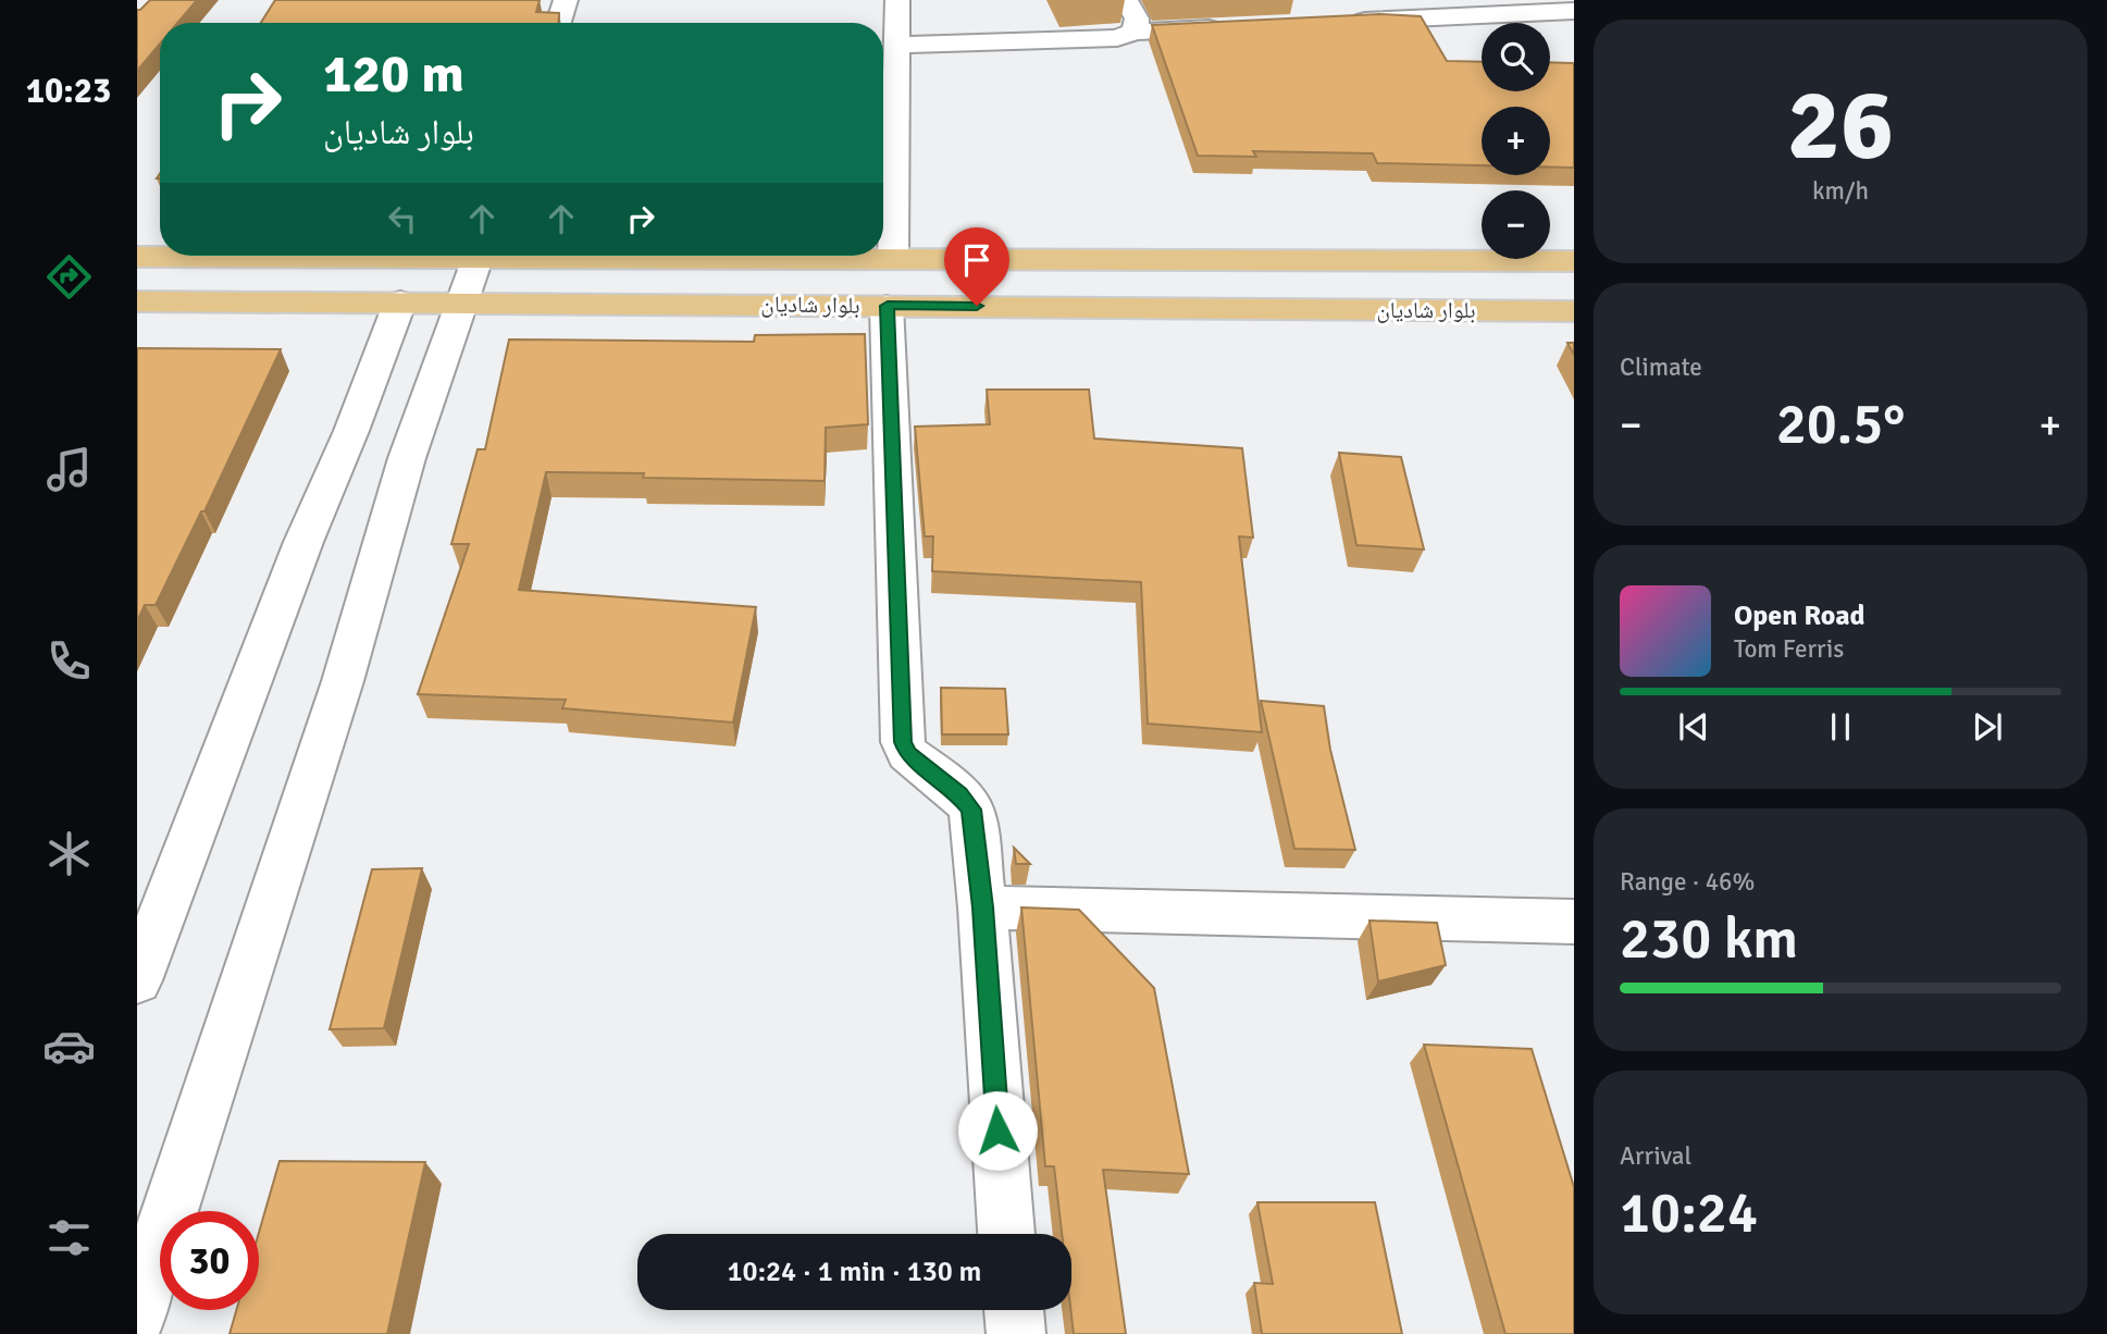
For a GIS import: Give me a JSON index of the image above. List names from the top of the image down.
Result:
{
  "streets": {
    "main road": ["بلوار شادیان"]
  },
  "page": {
    "tabs": "10:23",
    "tile": [
      ["26", "km/h"],
      "Climate",
      ["Range · 46%", "230 km"],
      ["Arrival", "10:24"]
    ],
    "map_buttons": ["+", "−"],
    "turn": ["120 m", "بلوار شادیان"],
    "heat": ["−", "20.5°", "+"],
    "song": ["Open Road", "Tom Ferris"],
    "limit": "30",
    "trip": "10:24 · 1 min · 130 m"
  }
}
